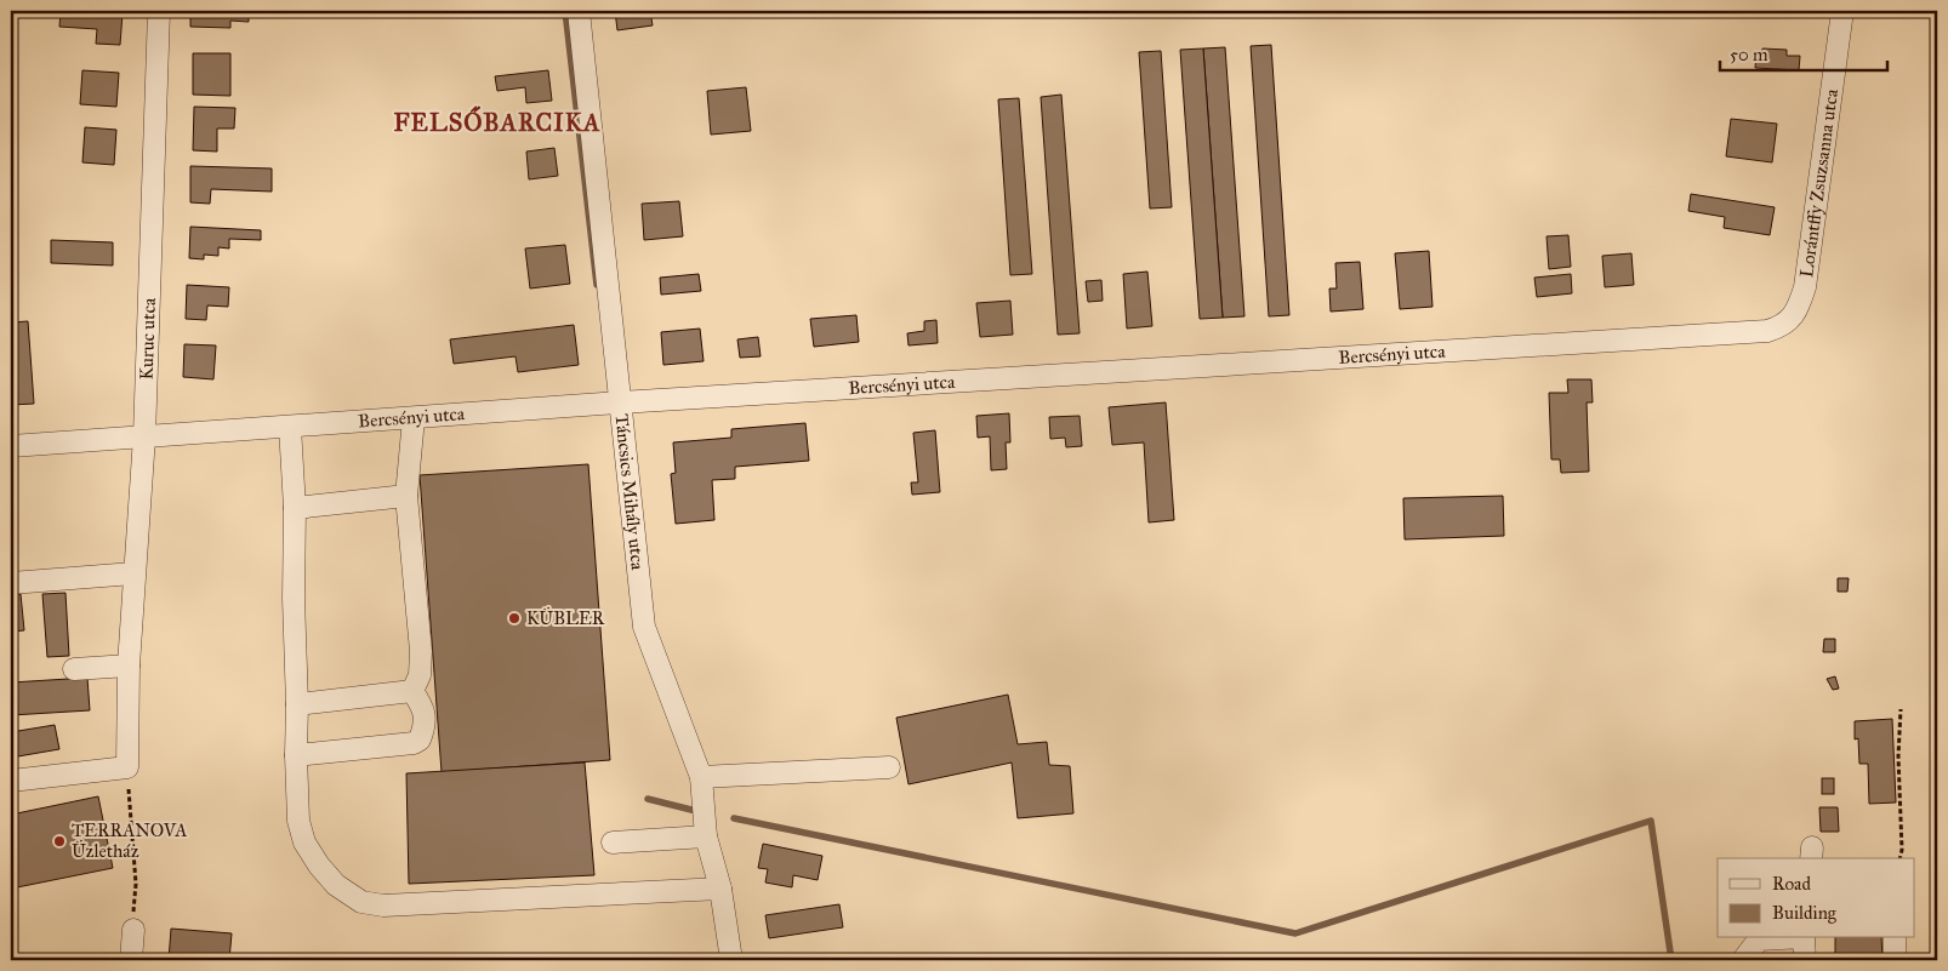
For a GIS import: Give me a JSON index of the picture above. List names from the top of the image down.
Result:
{
  "streets": {
    "street": [
      "Lorántffy Zsuzsanna utca",
      "Kuruc utca",
      "Bercsényi utca",
      "Táncsics Mihály utca"
    ]
  },
  "crossings": [
    ["Lorántffy Zsuzsanna utca", "Bercsényi utca"],
    ["Kuruc utca", "Bercsényi utca"],
    ["Bercsényi utca", "Táncsics Mihály utca"]
  ],
  "districts": ["FELSŐBARCIKA"],
  "places": ["KÜBLER", "TERRANOVA Üzletház"],
  "legend": ["Road", "Building"],
  "scale_bar": "50 m"
}
